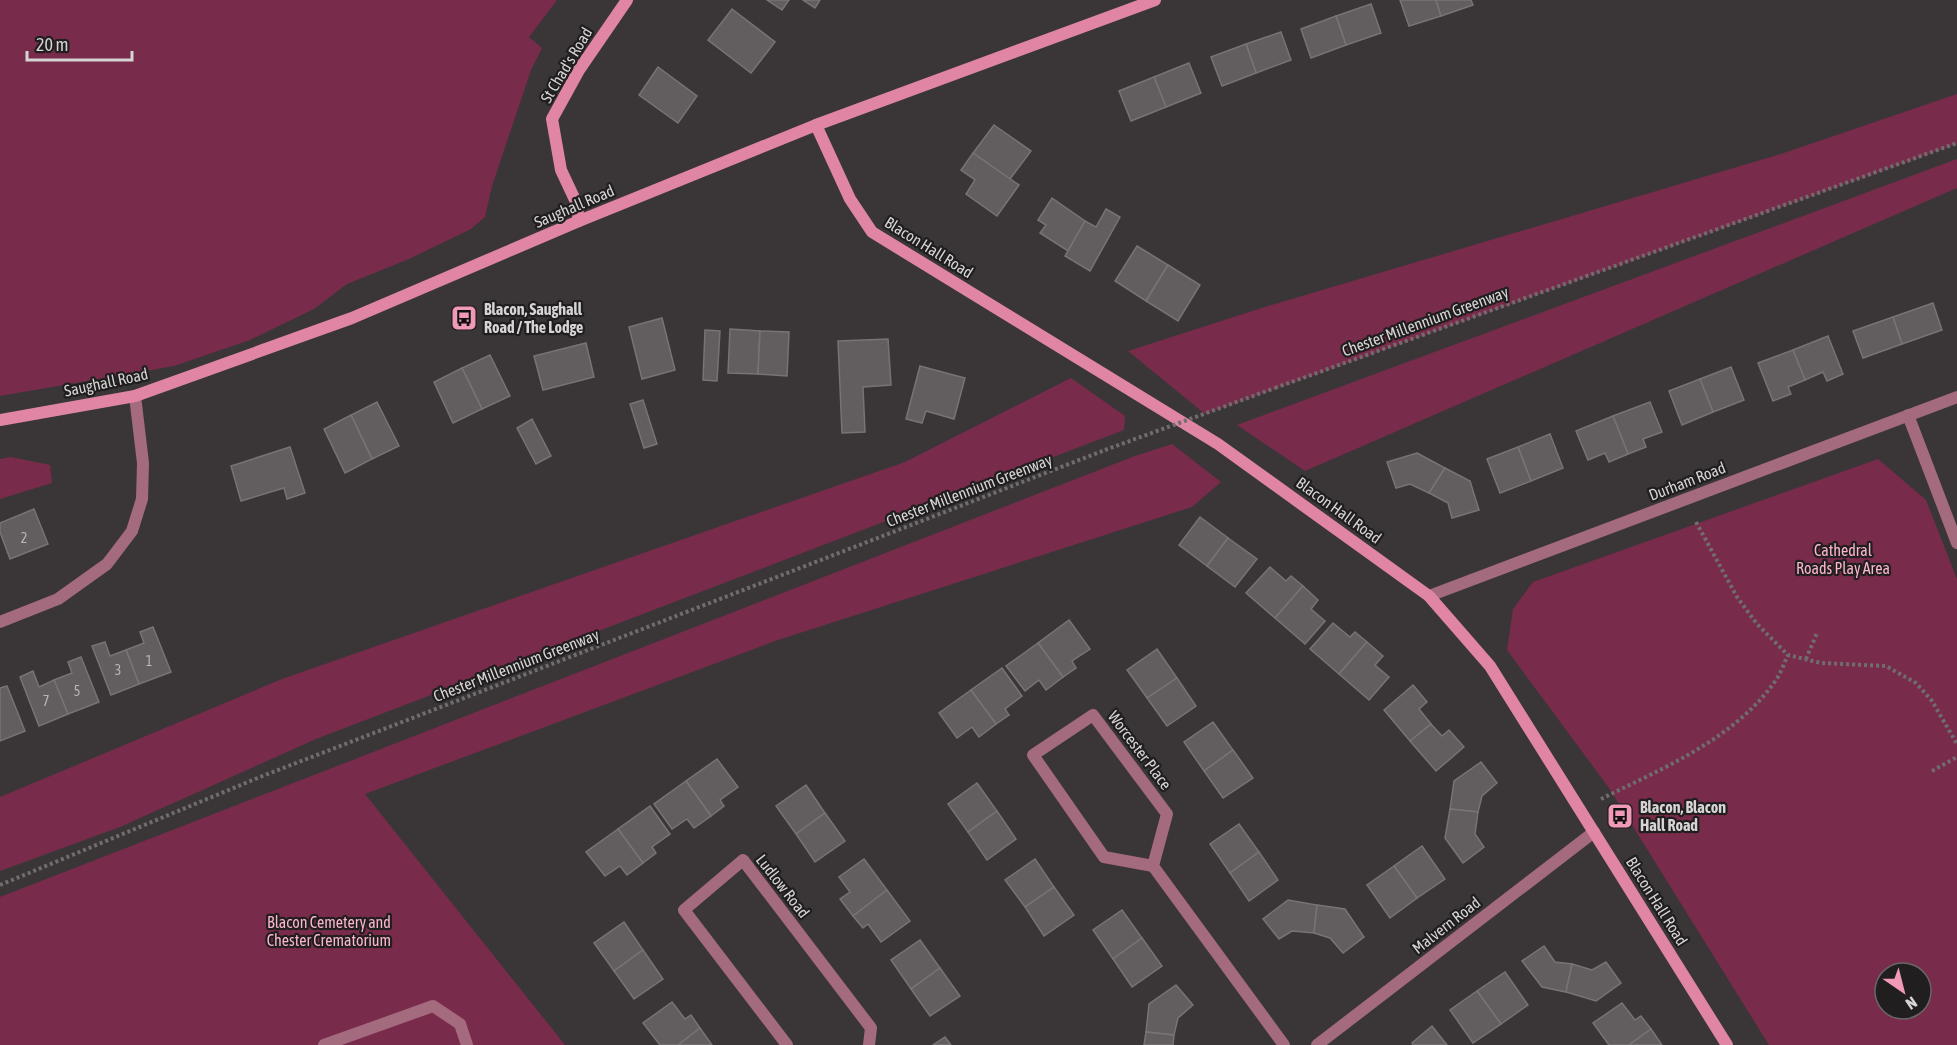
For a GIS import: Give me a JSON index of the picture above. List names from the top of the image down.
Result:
{
  "streets": {
    "street": [
      "St Chad's Road",
      "Saughall Road",
      "Blacon Hall Road",
      "Durham Road",
      "Worcester Place",
      "Ludlow Road",
      "Malvern Road"
    ],
    "path": ["Chester Millennium Greenway"]
  },
  "crossings": [
    ["St Chad's Road", "Saughall Road"],
    ["Saughall Road", "Blacon Hall Road"],
    ["Blacon Hall Road", "Durham Road"],
    ["Blacon Hall Road", "Malvern Road"]
  ],
  "parks": ["Cathedral Roads Play Area", "Blacon Cemetery and Chester Crematorium"],
  "places": {
    "bus stop": ["Blacon, Saughall Road / The Lodge", "Blacon, Blacon Hall Road"]
  },
  "house_numbers": [
    "2",
    "1",
    "3",
    "5",
    "7"
  ],
  "scale_bar": "20 m",
  "north": "bottom right"
}
